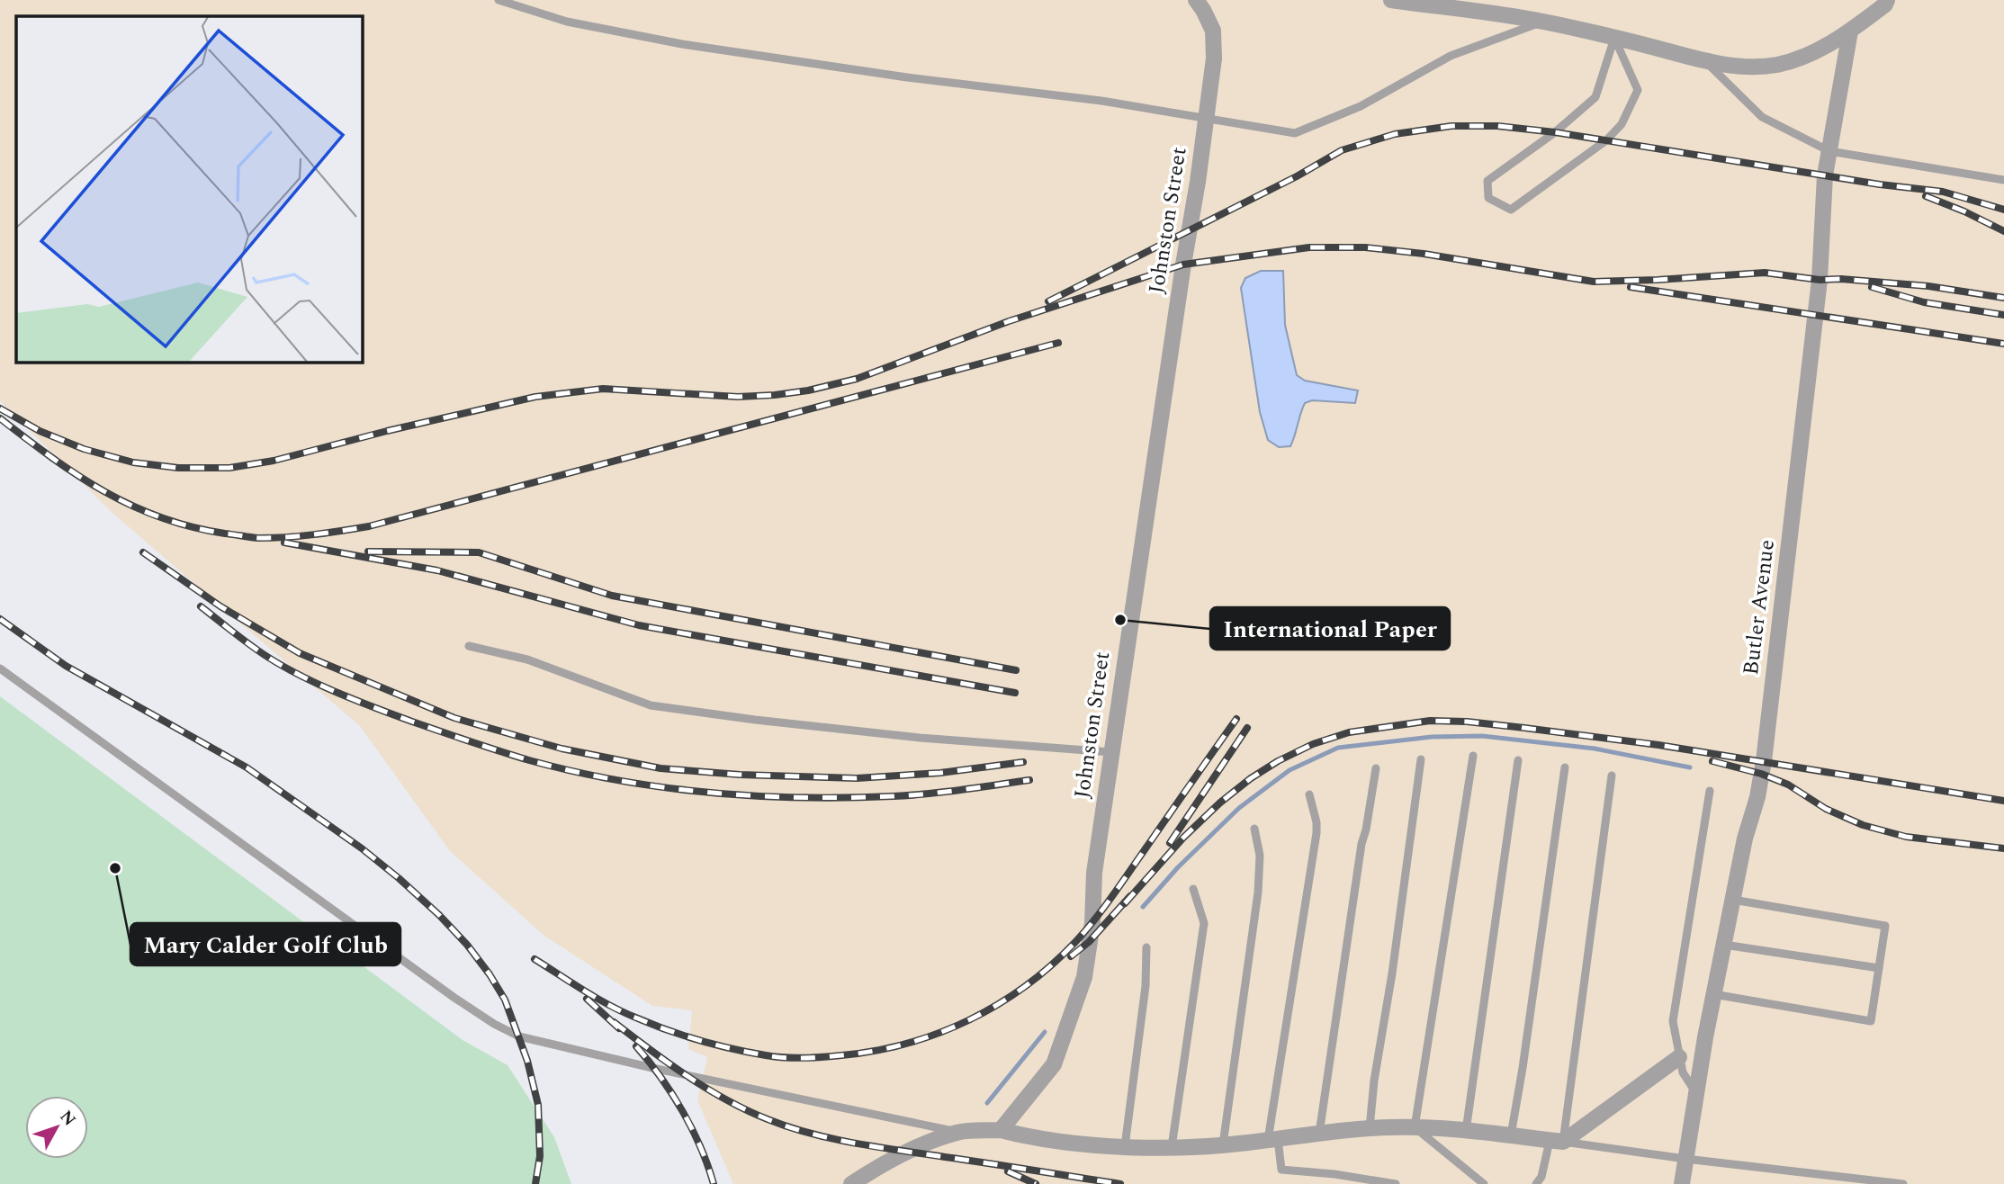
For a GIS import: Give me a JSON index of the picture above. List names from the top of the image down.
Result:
{
  "streets": {
    "street": ["Johnston Street", "Butler Avenue"]
  },
  "places": ["International Paper", "Mary Calder Golf Club"],
  "north": "top right"
}
